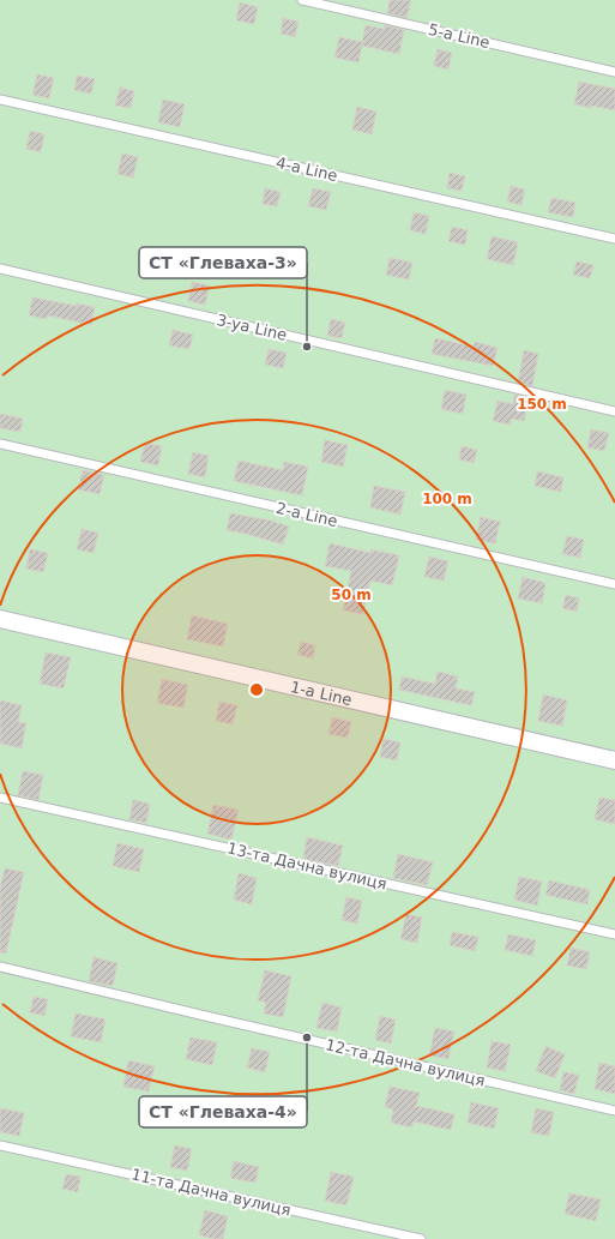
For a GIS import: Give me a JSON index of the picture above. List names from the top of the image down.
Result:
{
  "streets": {
    "street": ["1-a Line"],
    "lane": [
      "5-a Line",
      "4-a Line",
      "3-ya Line",
      "2-a Line",
      "13-та Дачна вулиця",
      "12-та Дачна вулиця",
      "11-та Дачна вулиця"
    ]
  },
  "places": ["СТ «Глеваха-3»", "СТ «Глеваха-4»"],
  "rings": ["150 m", "100 m", "50 m"]
}
